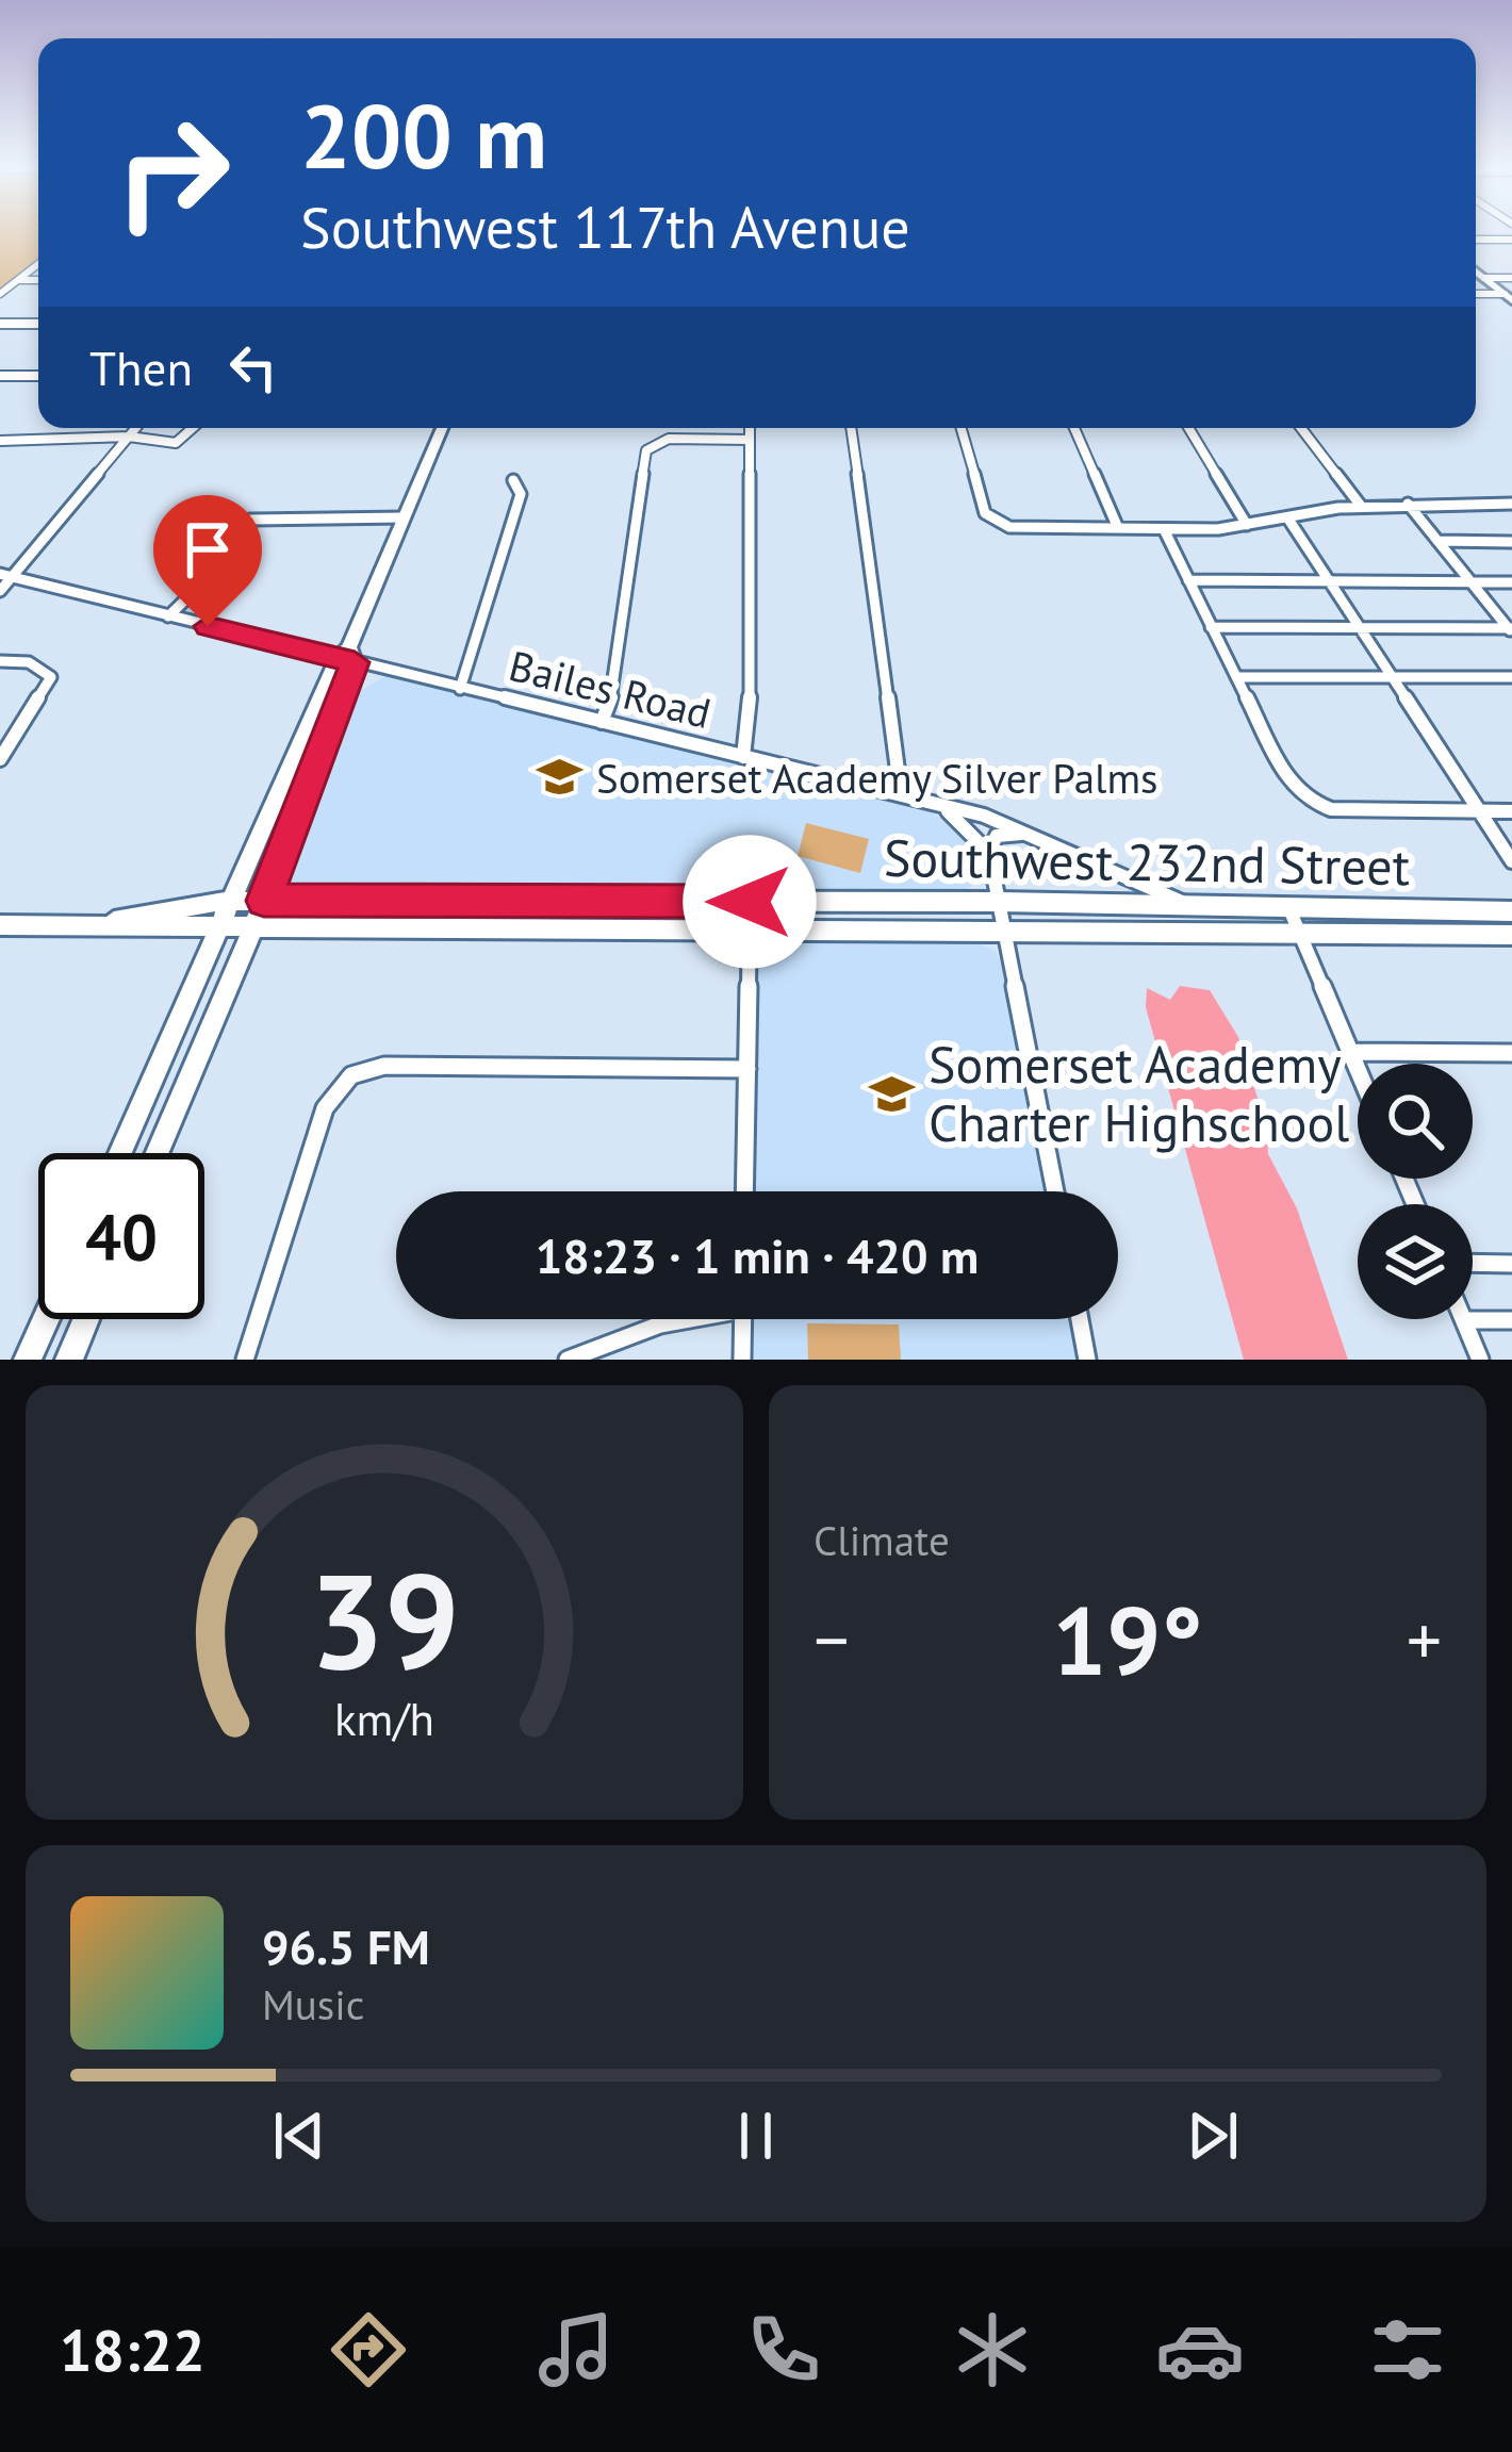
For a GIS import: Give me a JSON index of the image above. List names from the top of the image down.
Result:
{
  "streets": {
    "street": ["Bailes Road", "Southwest 232nd Street"]
  },
  "crossings": [
    ["Bailes Road", "Southwest 232nd Street"]
  ],
  "places": {
    "school or university": ["Somerset Academy Silver Palms", "Somerset Academy Charter Highschool"]
  },
  "page": {
    "turn": ["200 m", "Southwest 117th Avenue"],
    "then": "Then",
    "limit": "40",
    "trip": "18:23 · 1 min · 420 m",
    "tile": "Climate",
    "heat": ["−", "19°", "+"],
    "song": ["96.5 FM", "Music"],
    "tabs": "18:22",
    "gauge": ["39", "km/h"]
  }
}
